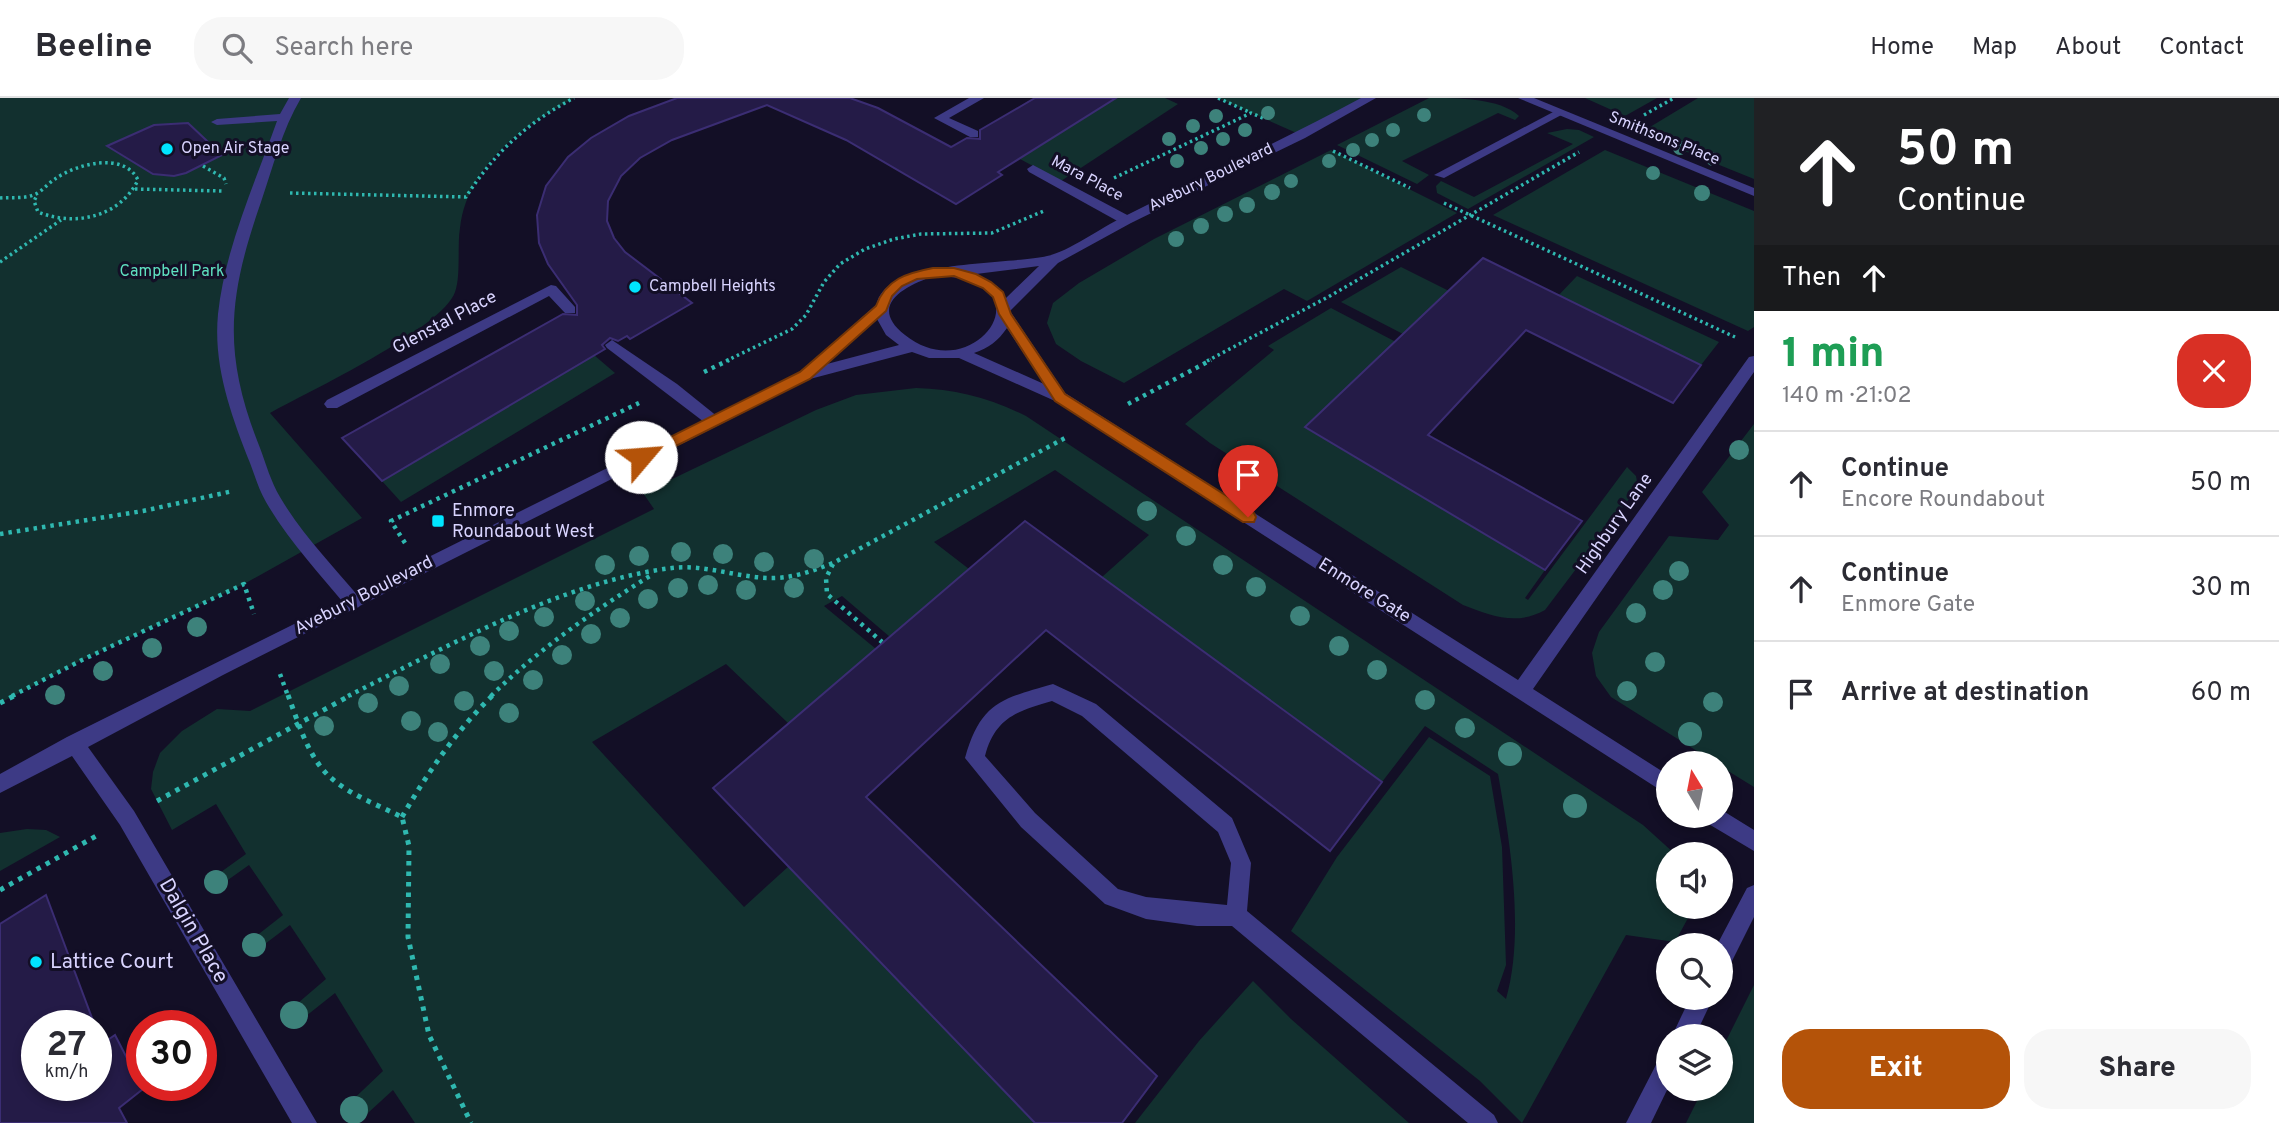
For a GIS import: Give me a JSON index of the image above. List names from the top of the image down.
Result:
{
  "streets": {
    "street": [
      "Smithsons Place",
      "Avebury Boulevard",
      "Mara Place",
      "Glenstal Place",
      "Highbury Lane",
      "Enmore Gate",
      "Dalgin Place"
    ]
  },
  "crossings": [
    ["Avebury Boulevard", "Mara Place"],
    ["Avebury Boulevard", "Enmore Gate"],
    ["Avebury Boulevard", "Dalgin Place"],
    ["Highbury Lane", "Enmore Gate"]
  ],
  "parks": ["Campbell Park"],
  "places": {
    "other": ["Open Air Stage", "Campbell Heights", "Lattice Court"],
    "transit": ["Enmore Roundabout West"]
  },
  "north": "top",
  "page": {
    "header": "Beeline",
    "search": "Search here",
    "nav": [
      "Home",
      "Map",
      "About",
      "Contact"
    ],
    "turn": ["50 m", "Continue"],
    "then": "Then",
    "heading": ["1 min", "140 m · 21:02"],
    "list": [
      {
        "name": "Continue",
        "note": "Encore Roundabout",
        "value": "50 m"
      },
      {
        "name": "Continue",
        "note": "Enmore Gate",
        "value": "30 m"
      },
      {
        "name": "Arrive at destination",
        "value": "60 m"
      }
    ],
    "speed": "27 km/h",
    "limit": "30",
    "buttons": ["Exit", "Share"]
  }
}
